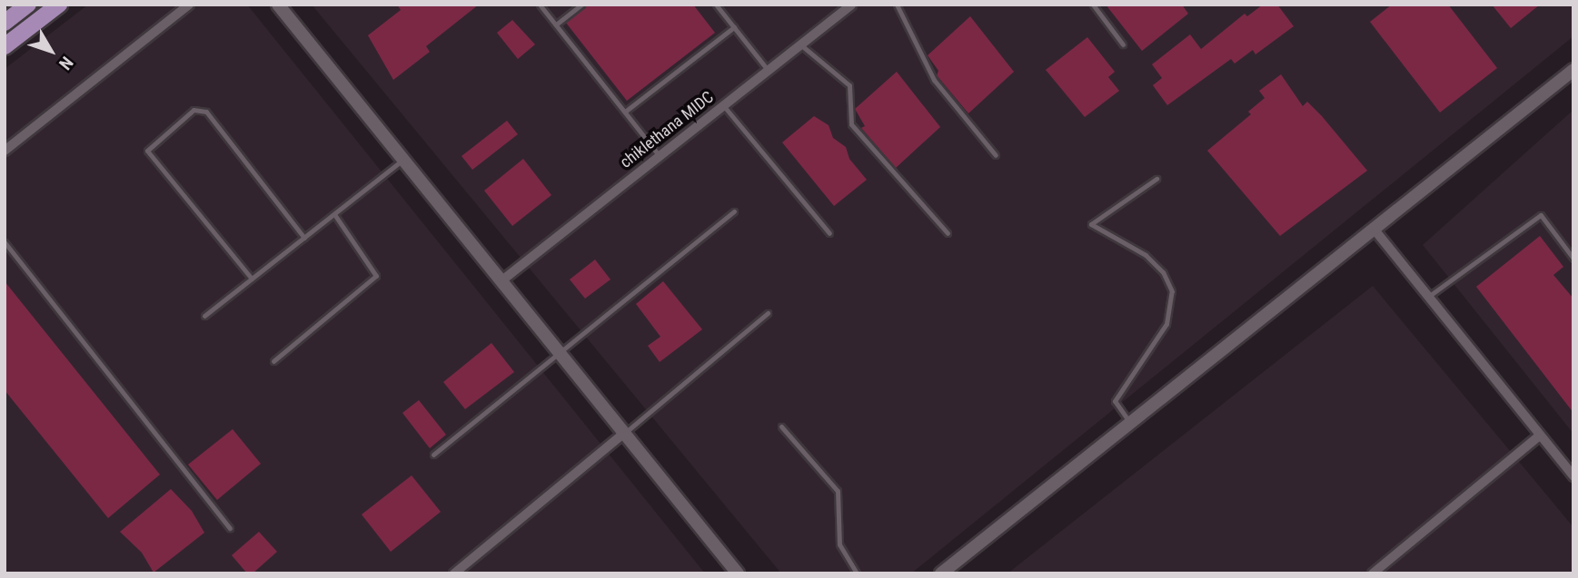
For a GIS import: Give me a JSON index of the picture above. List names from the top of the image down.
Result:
{
  "streets": {
    "street": ["chiklethana MIDC"]
  },
  "north": "bottom right"
}
